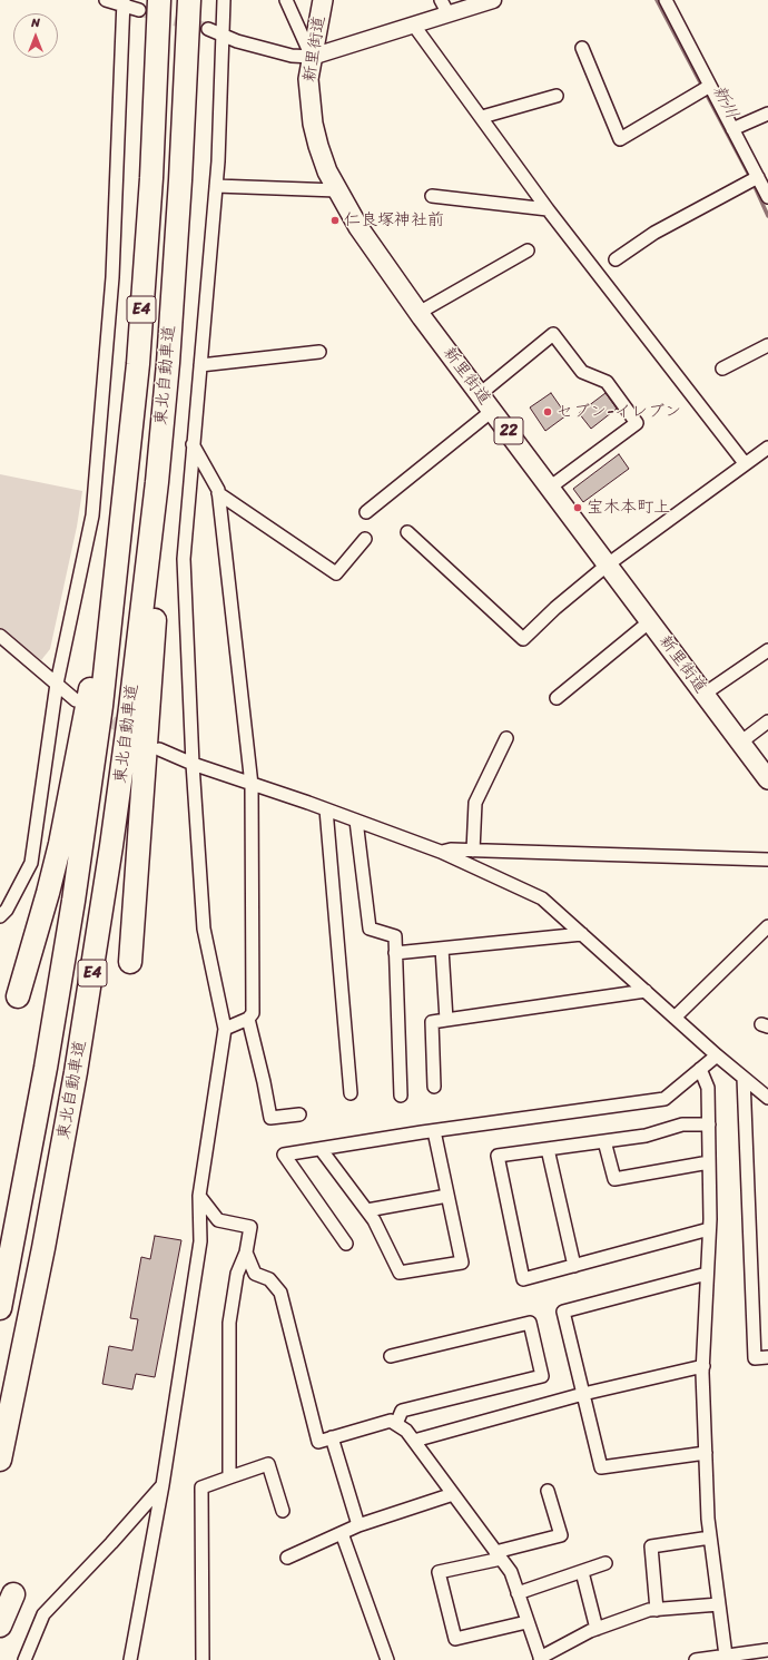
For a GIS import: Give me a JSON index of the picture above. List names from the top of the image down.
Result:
{
  "streets": {
    "highway": ["E4", "東北自動車道"],
    "main road": ["新里街道", "22"]
  },
  "water": ["新川"],
  "places": ["仁良塚神社前", "セブン-イレブン", "宝木本町上"],
  "north": "top"
}
